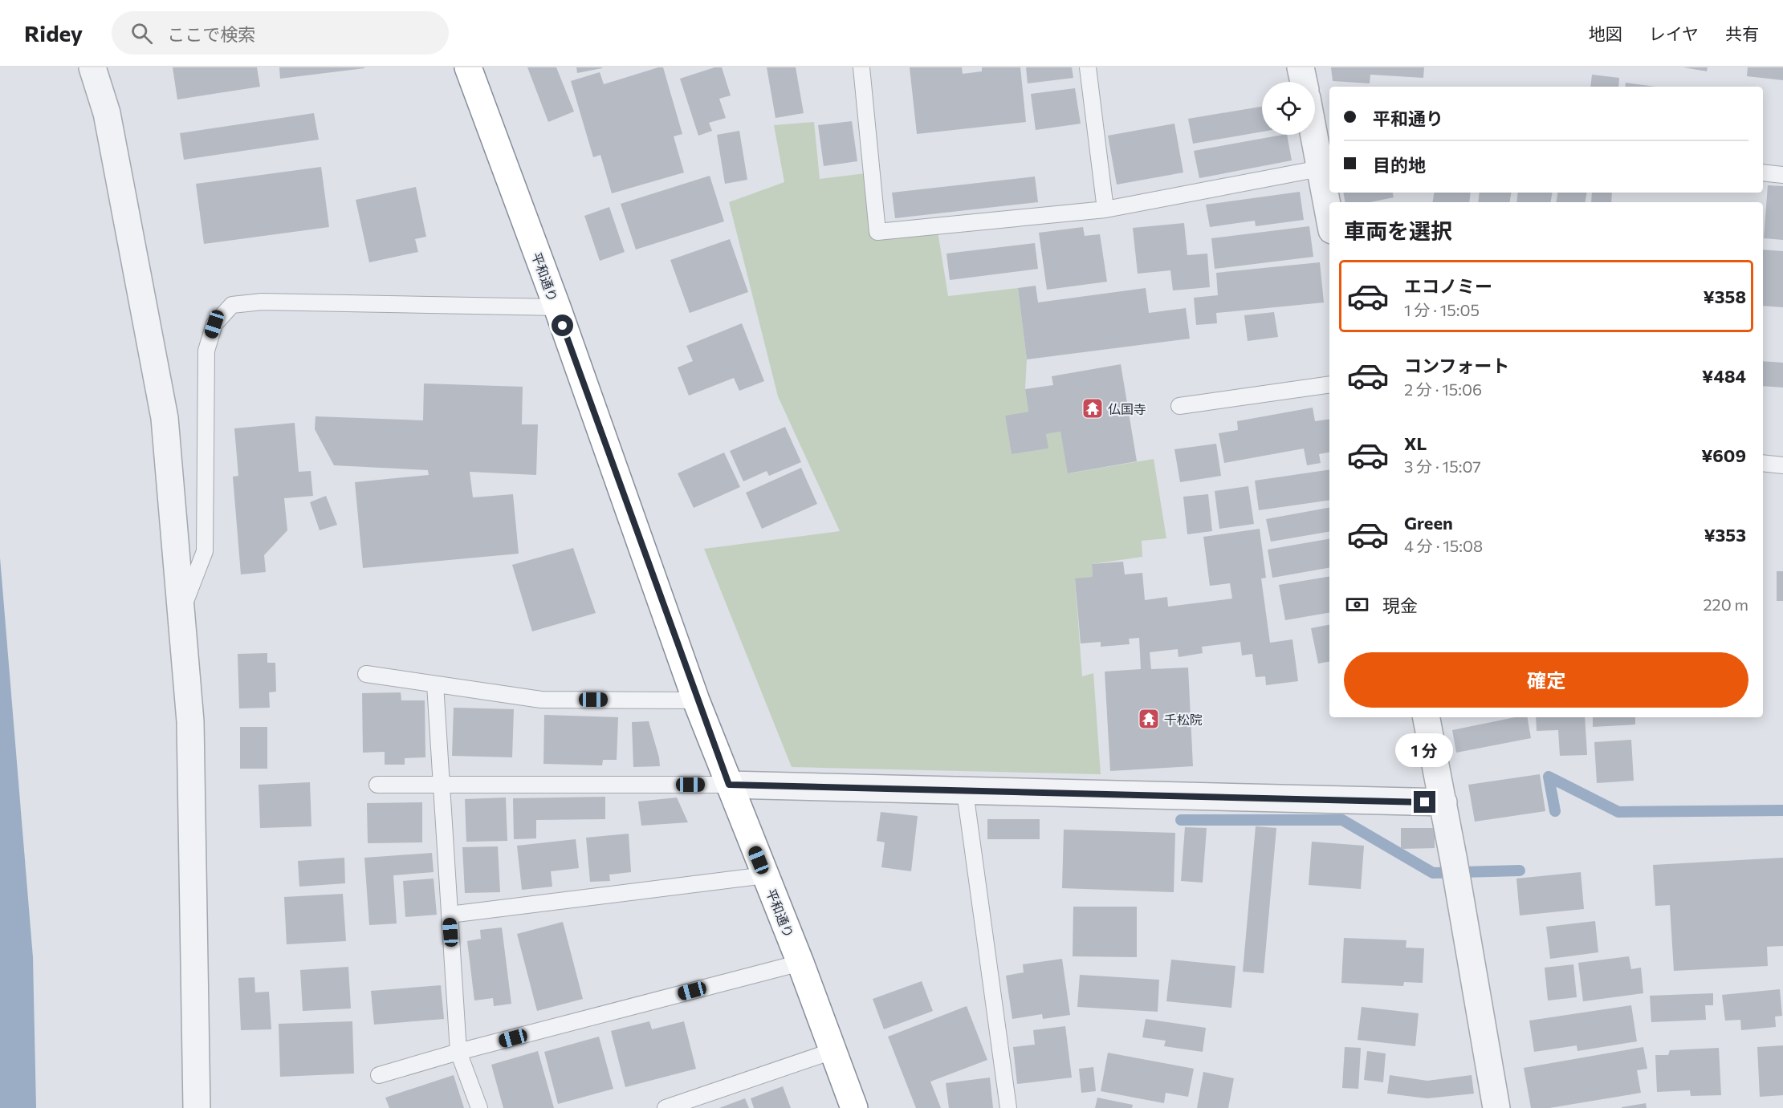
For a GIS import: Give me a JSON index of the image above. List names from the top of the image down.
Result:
{
  "streets": {
    "highway": ["平和通り"]
  },
  "places": {
    "temple": ["仏国寺", "千松院"]
  },
  "page": {
    "header": "Ridey",
    "search": "ここで検索",
    "nav": ["地図", "レイヤ", "共有"],
    "banner": ["平和通り", "目的地"],
    "heading": "車両を選択",
    "list": [
      {
        "name": "エコノミー",
        "note": "1 分 · 15:05",
        "value": "¥358"
      },
      {
        "name": "コンフォート",
        "note": "2 分 · 15:06",
        "value": "¥484"
      },
      {
        "name": "XL",
        "note": "3 分 · 15:07",
        "value": "¥609"
      },
      {
        "name": "Green",
        "note": "4 分 · 15:08",
        "value": "¥353"
      }
    ],
    "pay": ["現金", "220 m"],
    "buttons": "確定",
    "bubble": "1 分"
  }
}
